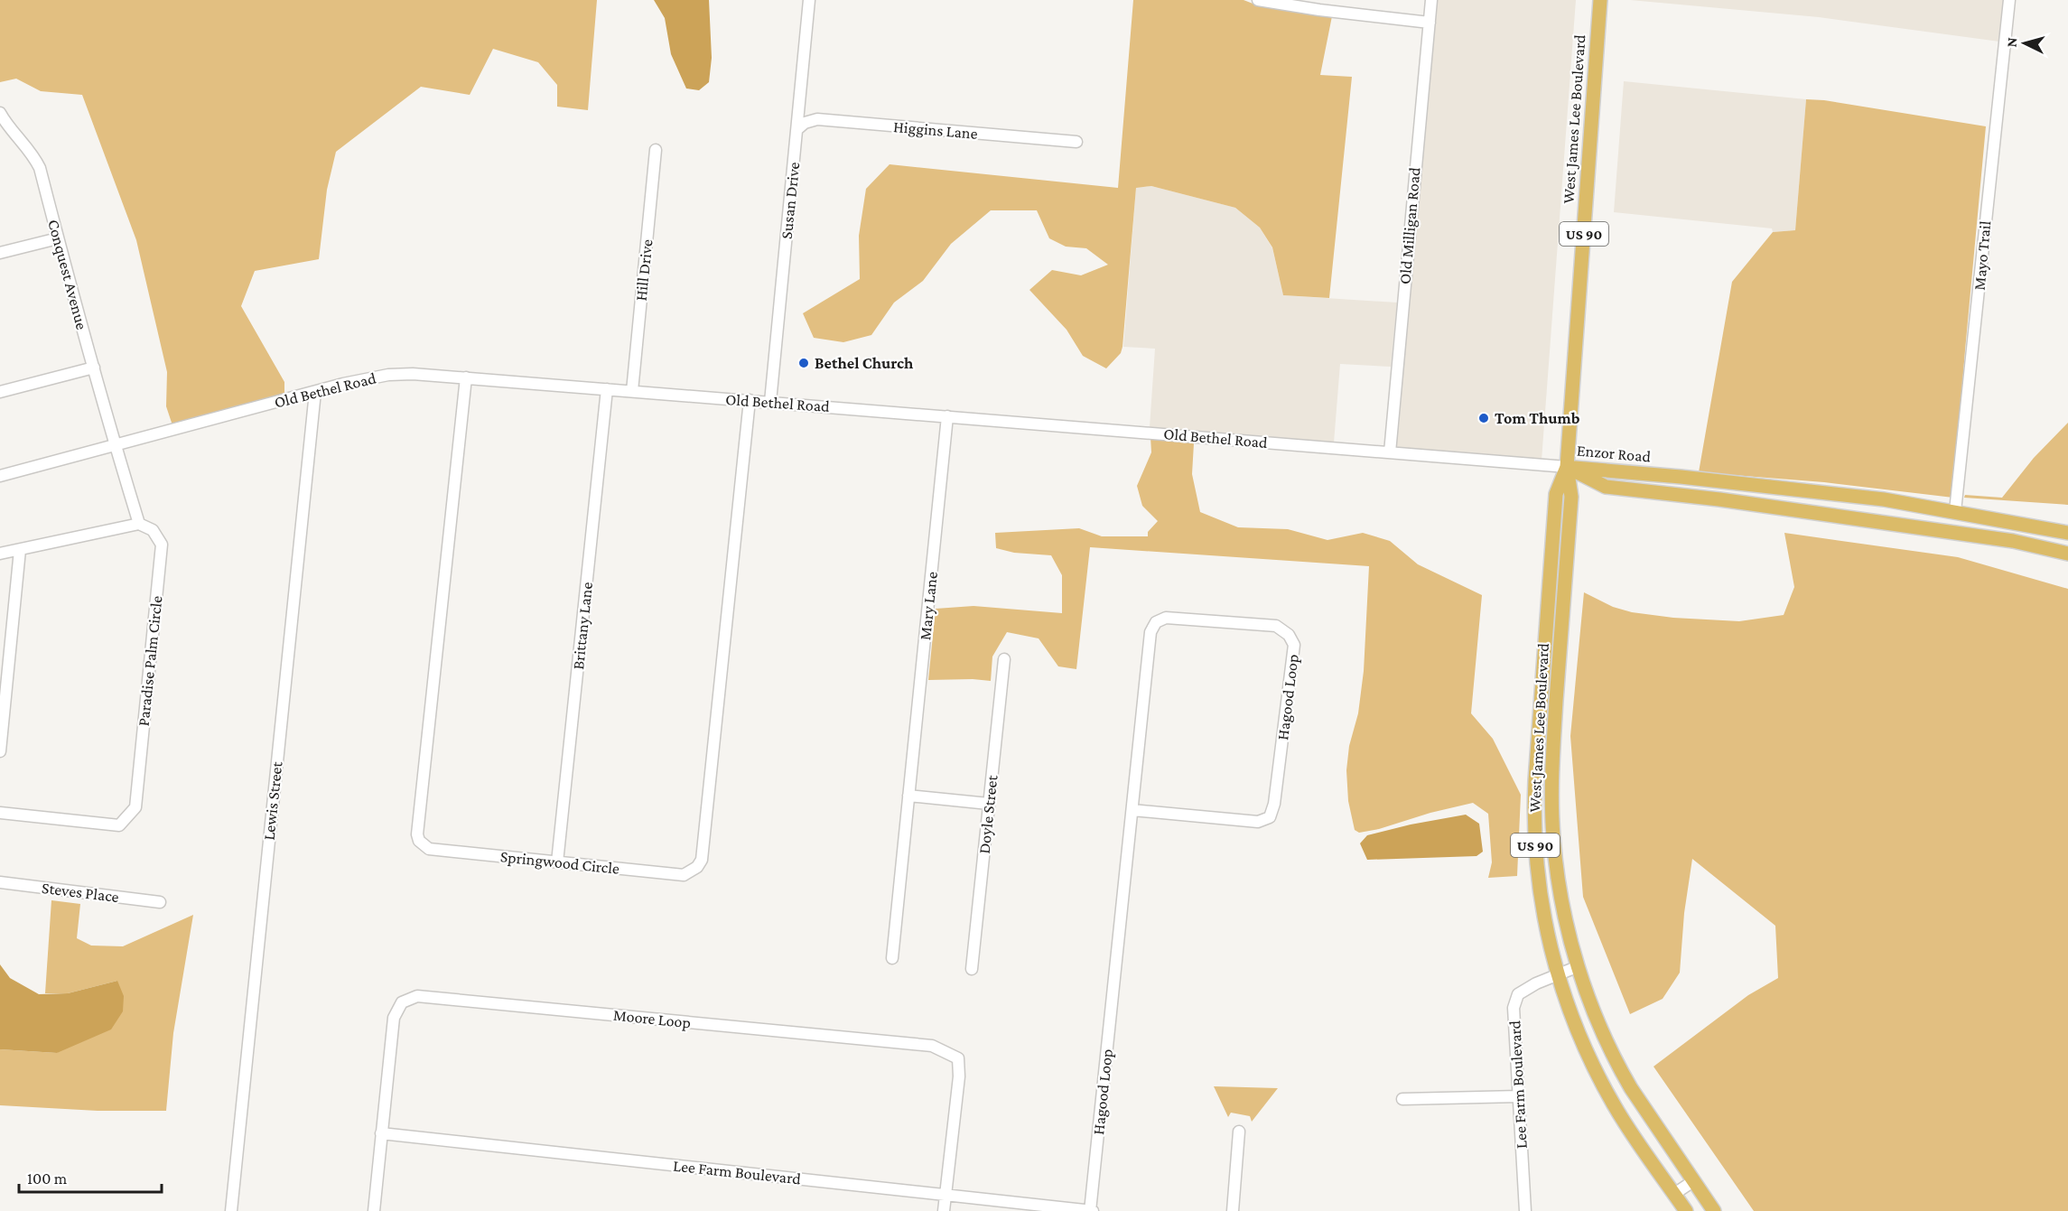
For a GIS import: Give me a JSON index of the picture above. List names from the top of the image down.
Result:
{
  "streets": {
    "main road": ["West James Lee Boulevard", "US 90", "Enzor Road"],
    "street": [
      "Higgins Lane",
      "Susan Drive",
      "Old Milligan Road",
      "Mayo Trail",
      "Hill Drive",
      "Conquest Avenue",
      "Old Bethel Road",
      "Mary Lane",
      "Brittany Lane",
      "Paradise Palm Circle",
      "Hagood Loop",
      "Lewis Street",
      "Doyle Street",
      "Springwood Circle",
      "Steves Place",
      "Moore Loop",
      "Lee Farm Boulevard"
    ]
  },
  "crossings": [
    ["West James Lee Boulevard", "Old Bethel Road"],
    ["West James Lee Boulevard", "Enzor Road"],
    ["West James Lee Boulevard", "Lee Farm Boulevard"],
    ["Higgins Lane", "Susan Drive"],
    ["Susan Drive", "Old Bethel Road"],
    ["Old Milligan Road", "Old Bethel Road"],
    ["Mayo Trail", "Enzor Road"],
    ["Hill Drive", "Old Bethel Road"],
    ["Conquest Avenue", "Old Bethel Road"],
    ["Conquest Avenue", "Paradise Palm Circle"],
    ["Old Bethel Road", "Enzor Road"],
    ["Old Bethel Road", "Mary Lane"],
    ["Old Bethel Road", "Brittany Lane"],
    ["Old Bethel Road", "Lewis Street"],
    ["Old Bethel Road", "Springwood Circle"],
    ["Brittany Lane", "Springwood Circle"],
    ["Hagood Loop", "Lee Farm Boulevard"],
    ["Moore Loop", "Lee Farm Boulevard"]
  ],
  "places": ["Bethel Church", "Tom Thumb"],
  "scale_bar": "100 m",
  "north": "left"
}
